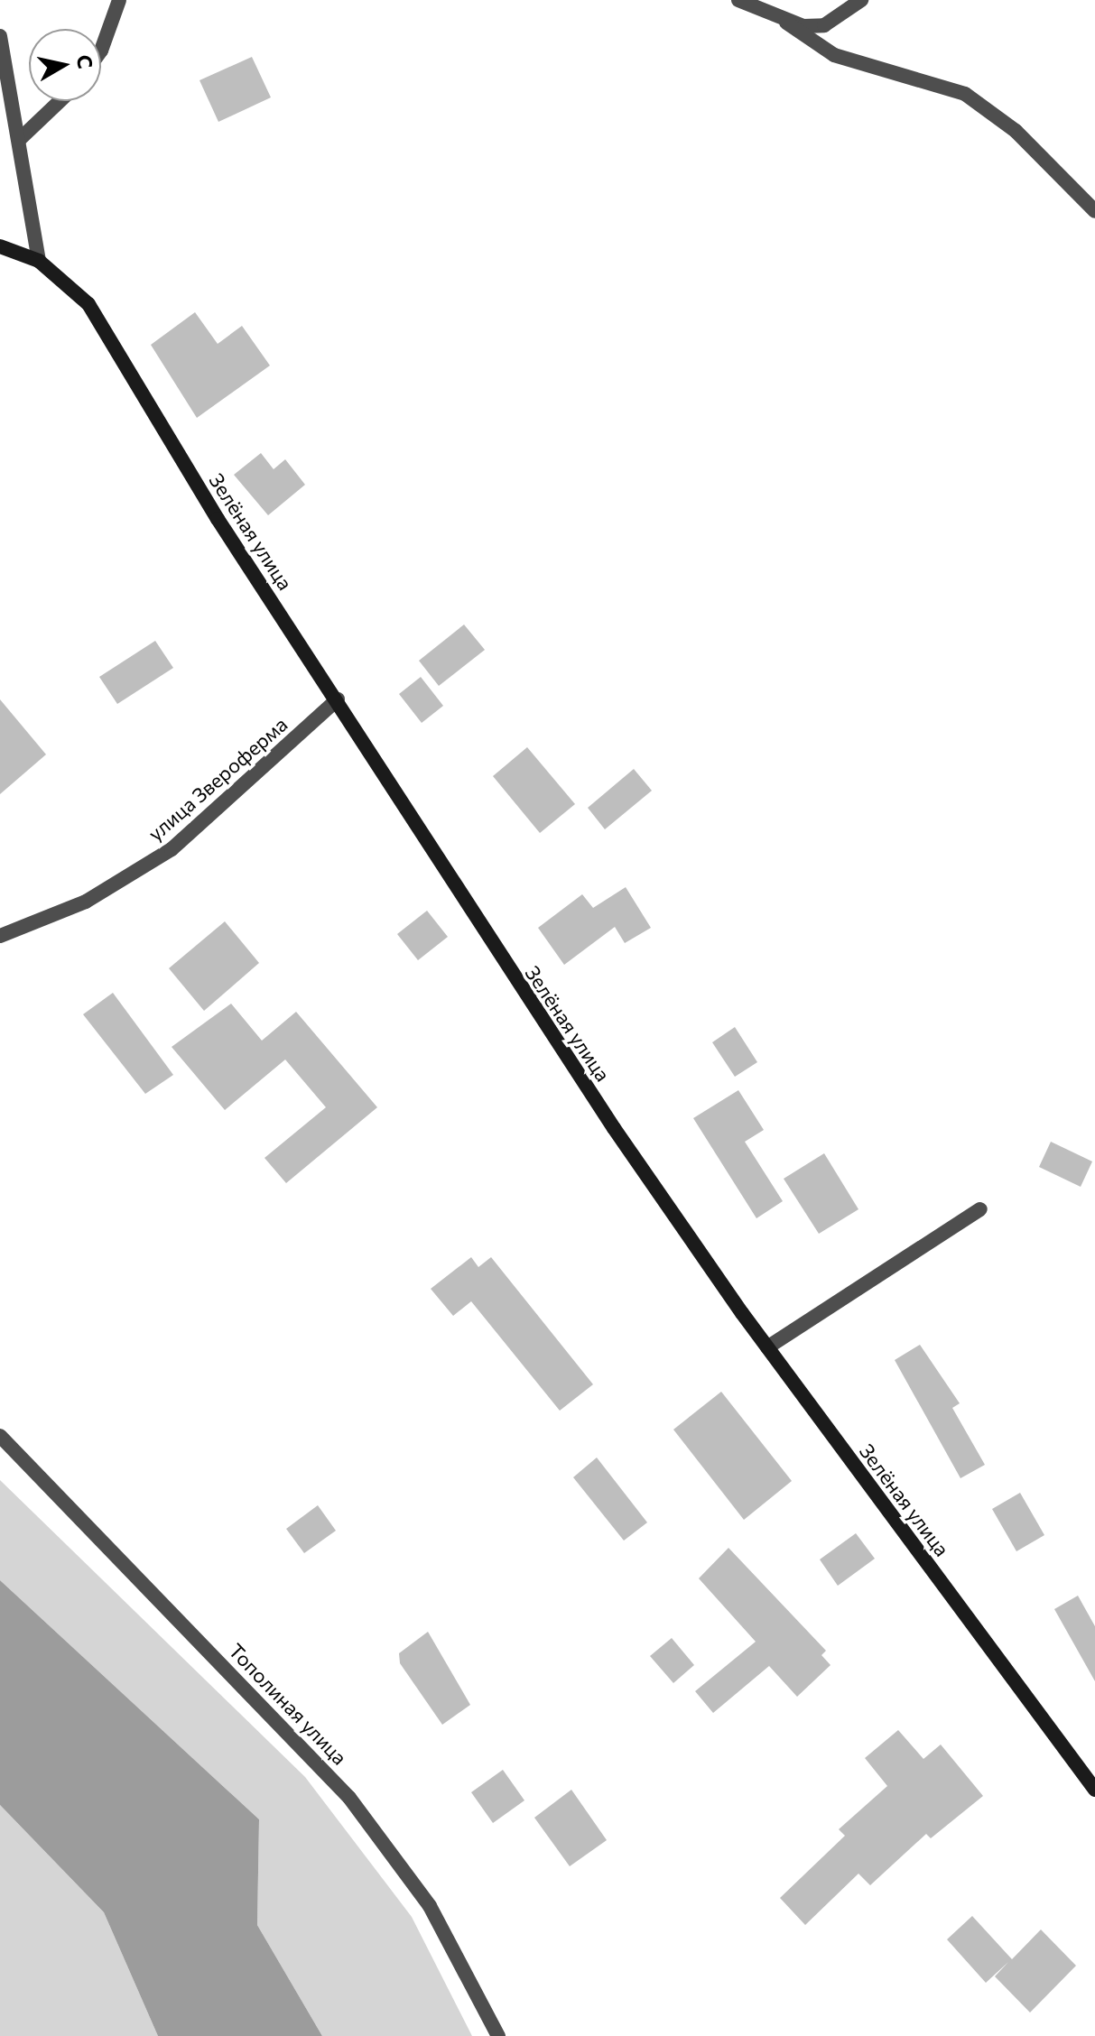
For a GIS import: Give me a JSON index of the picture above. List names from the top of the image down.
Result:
{
  "streets": {
    "street": ["Зелёная улица", "улица Звероферма", "Тополиная улица"]
  },
  "crossings": [
    ["Зелёная улица", "улица Звероферма"]
  ],
  "north": "right"
}
